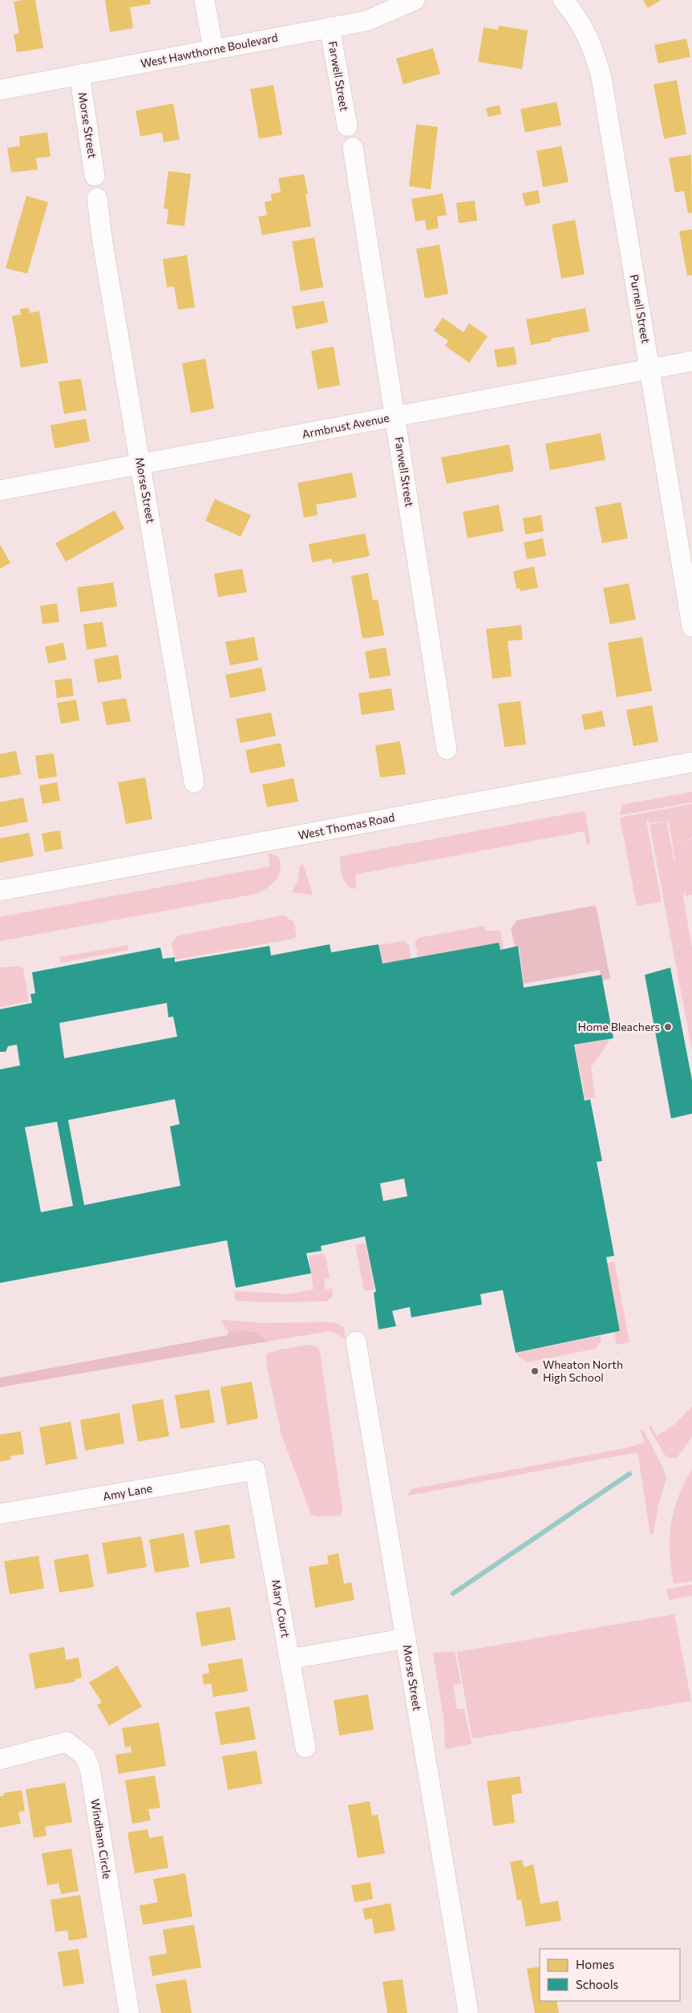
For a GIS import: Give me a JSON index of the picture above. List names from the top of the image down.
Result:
{
  "streets": {
    "street": [
      "West Hawthorne Boulevard",
      "Farwell Street",
      "Morse Street",
      "Purnell Street",
      "Armbrust Avenue",
      "West Thomas Road",
      "Amy Lane",
      "Mary Court",
      "Windham Circle"
    ]
  },
  "crossings": [
    ["West Hawthorne Boulevard", "Farwell Street"],
    ["West Hawthorne Boulevard", "Morse Street"],
    ["Farwell Street", "Armbrust Avenue"],
    ["Morse Street", "Armbrust Avenue"],
    ["Purnell Street", "Armbrust Avenue"],
    ["Amy Lane", "Mary Court"]
  ],
  "places": ["Home Bleachers", "Wheaton North High School"],
  "legend": ["Homes", "Schools"]
}
